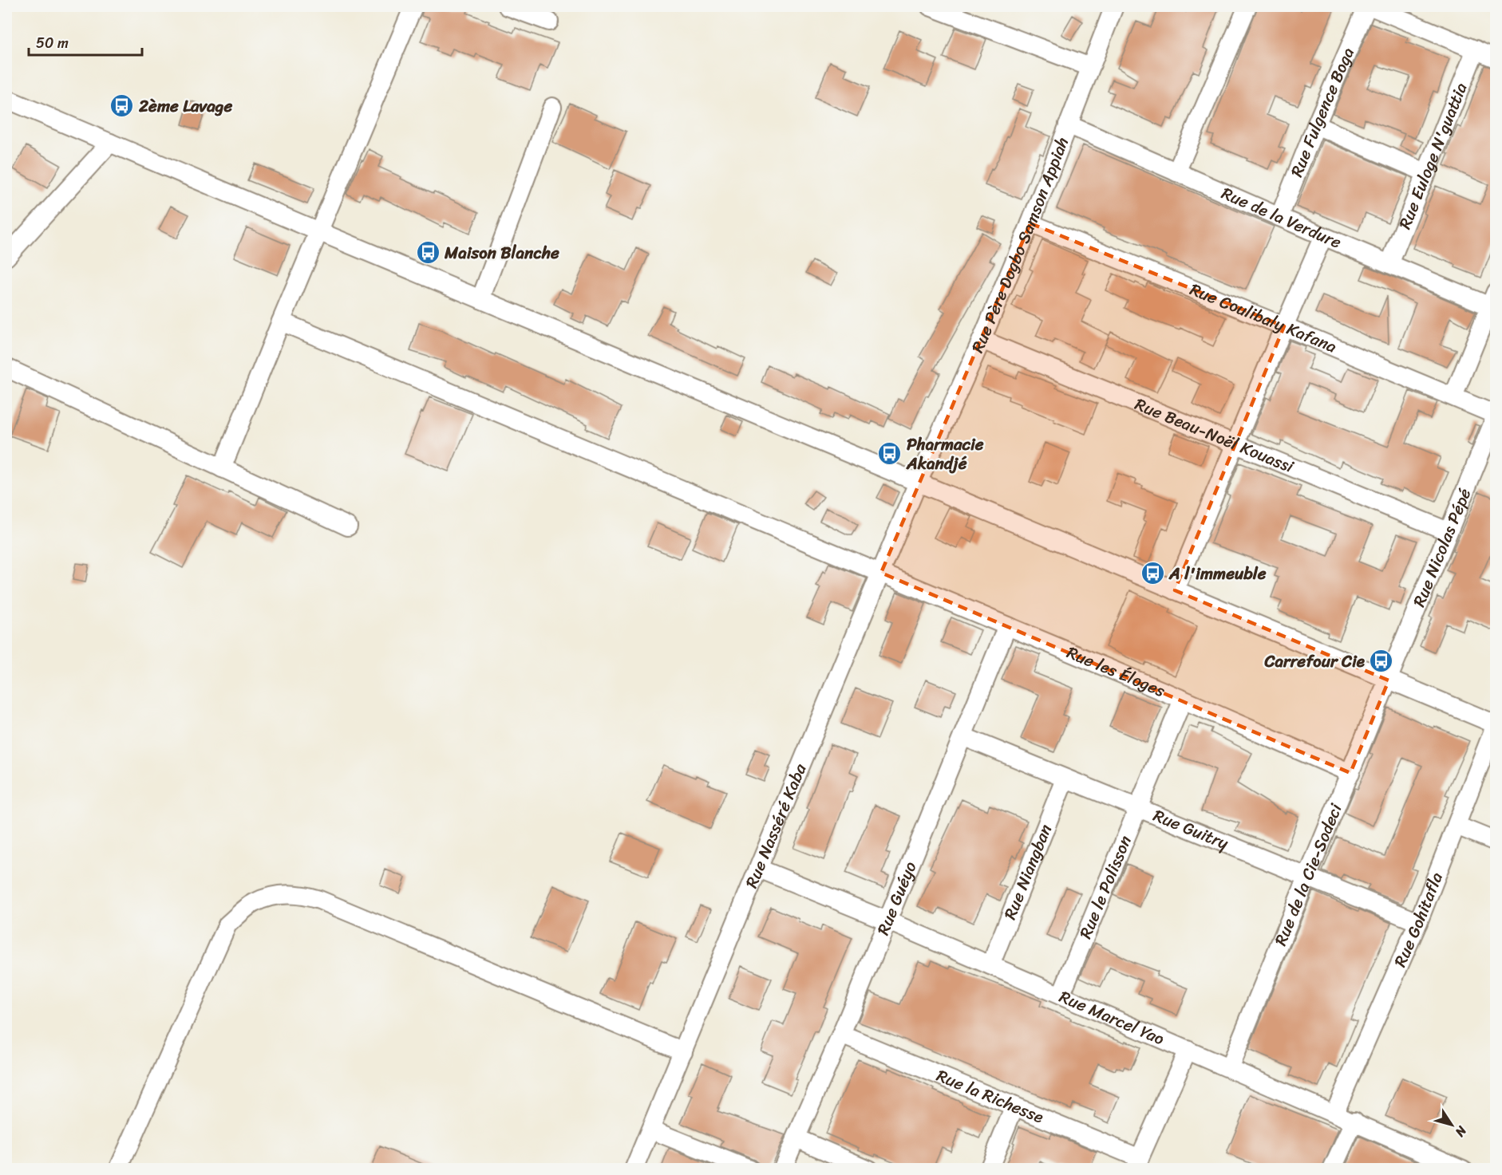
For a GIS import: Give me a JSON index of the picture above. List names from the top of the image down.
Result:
{
  "streets": {
    "street": [
      "Rue Fulgence Boga",
      "Rue Euloge N'guattia",
      "Rue de la Verdure",
      "Rue Père Dogbo Samson Appiah",
      "Rue Coulibaly Kafana",
      "Rue Beau-Noël Kouassi",
      "Rue Nicolas Pépé",
      "Rue les Éloges",
      "Rue Nasséré Kaba",
      "Rue Guitry",
      "Rue Niangban",
      "Rue de la Cie-Sodeci",
      "Rue le Polisson",
      "Rue Guéyo",
      "Rue Gohitafla",
      "Rue Marcel Yao",
      "Rue la Richesse"
    ]
  },
  "crossings": [
    ["Rue Fulgence Boga", "Rue de la Verdure"],
    ["Rue Euloge N'guattia", "Rue de la Verdure"],
    ["Rue de la Verdure", "Rue Père Dogbo Samson Appiah"],
    ["Rue Père Dogbo Samson Appiah", "Rue Coulibaly Kafana"],
    ["Rue Père Dogbo Samson Appiah", "Rue Beau-Noël Kouassi"],
    ["Rue Père Dogbo Samson Appiah", "Rue Nasséré Kaba"],
    ["Rue Coulibaly Kafana", "Rue Nicolas Pépé"],
    ["Rue Beau-Noël Kouassi", "Rue Nicolas Pépé"],
    ["Rue Nicolas Pépé", "Rue de la Cie-Sodeci"],
    ["Rue les Éloges", "Rue Nasséré Kaba"],
    ["Rue les Éloges", "Rue de la Cie-Sodeci"],
    ["Rue les Éloges", "Rue le Polisson"],
    ["Rue les Éloges", "Rue Guéyo"],
    ["Rue Nasséré Kaba", "Rue Marcel Yao"],
    ["Rue Guitry", "Rue Niangban"],
    ["Rue Guitry", "Rue de la Cie-Sodeci"],
    ["Rue Guitry", "Rue le Polisson"],
    ["Rue Guitry", "Rue Guéyo"],
    ["Rue Guitry", "Rue Gohitafla"],
    ["Rue Niangban", "Rue Marcel Yao"],
    ["Rue de la Cie-Sodeci", "Rue Marcel Yao"],
    ["Rue le Polisson", "Rue Marcel Yao"],
    ["Rue Guéyo", "Rue Marcel Yao"],
    ["Rue Guéyo", "Rue la Richesse"],
    ["Rue Gohitafla", "Rue Marcel Yao"]
  ],
  "places": {
    "bus stop": [
      "2ème Lavage",
      "Maison Blanche",
      "Pharmacie Akandjé",
      "A l'immeuble",
      "Carrefour Cie"
    ]
  },
  "scale_bar": "50 m",
  "north": "bottom right"
}
